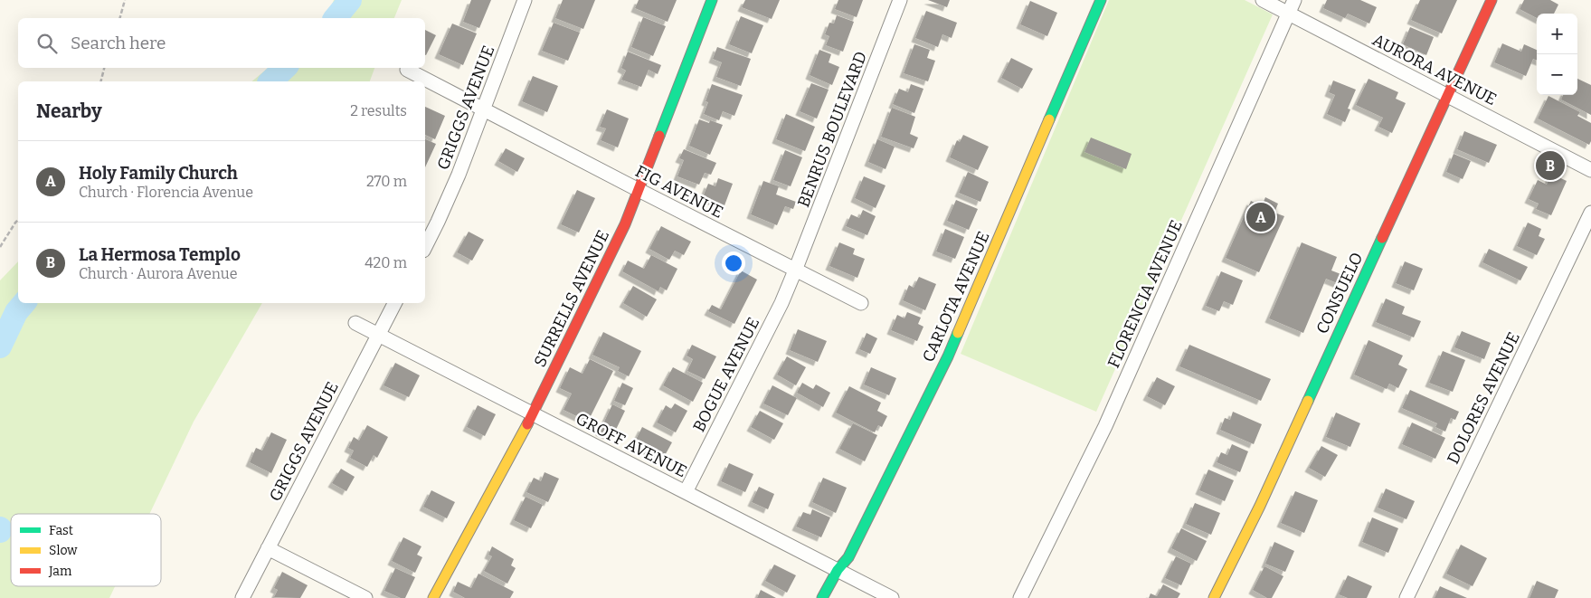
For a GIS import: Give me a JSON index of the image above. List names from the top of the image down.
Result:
{
  "streets": {
    "street": [
      "AURORA AVENUE",
      "GRIGGS AVENUE",
      "BENRUS BOULEVARD",
      "FIG AVENUE",
      "CONSUELO",
      "FLORENCIA AVENUE",
      "CARLOTA AVENUE",
      "SURRELLS AVENUE",
      "BOGUE AVENUE",
      "DOLORES AVENUE",
      "GROFF AVENUE"
    ]
  },
  "crossings": [
    ["AURORA AVENUE", "CONSUELO"],
    ["AURORA AVENUE", "FLORENCIA AVENUE"],
    ["GRIGGS AVENUE", "FIG AVENUE"],
    ["GRIGGS AVENUE", "GROFF AVENUE"],
    ["BENRUS BOULEVARD", "FIG AVENUE"],
    ["BENRUS BOULEVARD", "BOGUE AVENUE"],
    ["FIG AVENUE", "SURRELLS AVENUE"],
    ["FIG AVENUE", "BOGUE AVENUE"],
    ["CARLOTA AVENUE", "GROFF AVENUE"],
    ["SURRELLS AVENUE", "GROFF AVENUE"],
    ["BOGUE AVENUE", "GROFF AVENUE"]
  ],
  "legend": ["Fast", "Slow", "Jam"],
  "page": {
    "map_buttons": ["+", "−"],
    "search": "Search here",
    "heading": ["Nearby", "2 results"],
    "list": [
      {
        "mark": "A",
        "name": "Holy Family Church",
        "note": "Church · Florencia Avenue",
        "value": "270 m"
      },
      {
        "mark": "B",
        "name": "La Hermosa Templo",
        "note": "Church · Aurora Avenue",
        "value": "420 m"
      }
    ],
    "pins": ["B", "A"]
  }
}
